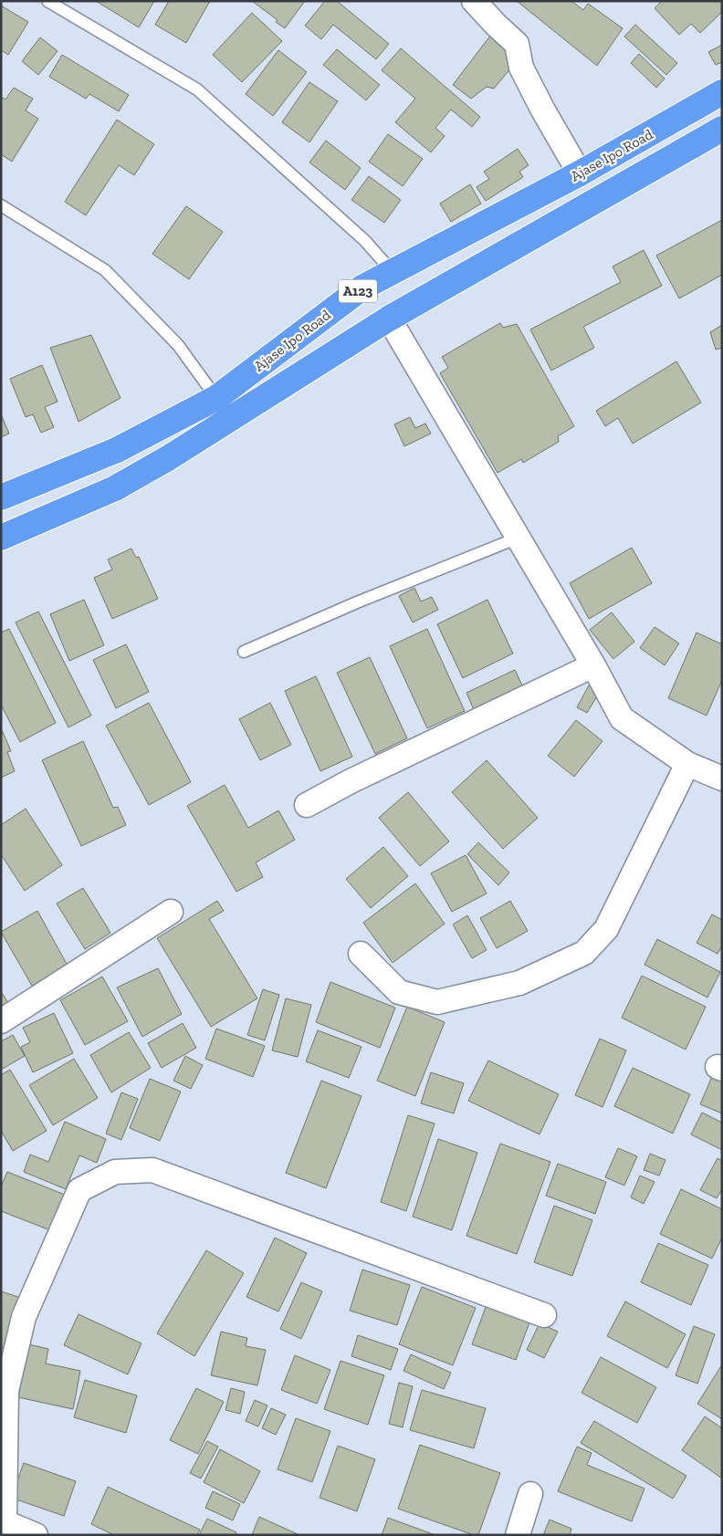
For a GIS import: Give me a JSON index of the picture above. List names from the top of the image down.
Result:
{
  "streets": {
    "highway": ["Ajase Ipo Road", "A123"]
  }
}
